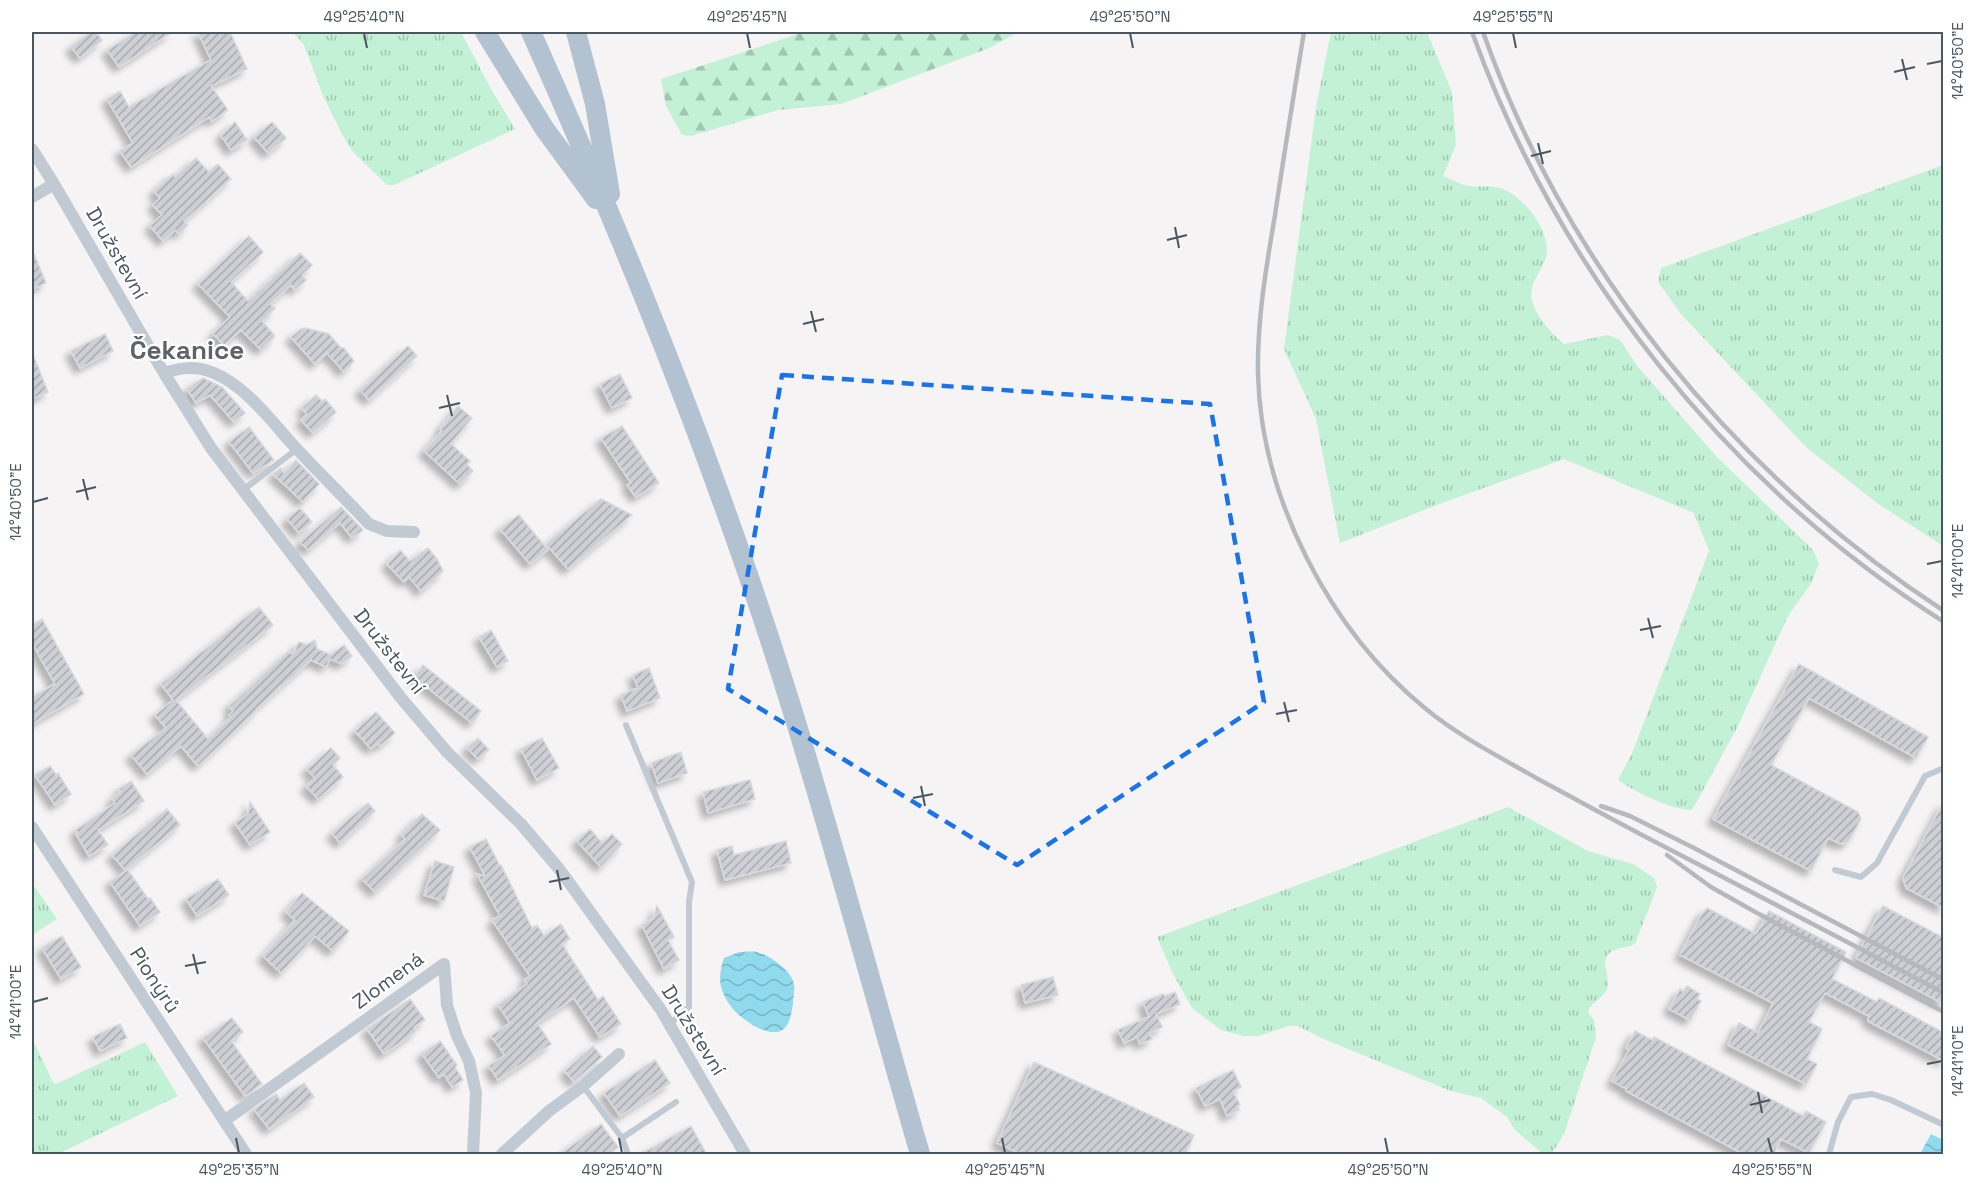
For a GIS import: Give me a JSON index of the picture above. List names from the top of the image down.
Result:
{
  "streets": {
    "street": ["Družstevní", "Pionýrů", "Zlomená"]
  },
  "crossings": [
    ["Pionýrů", "Zlomená"]
  ],
  "districts": ["Čekanice"],
  "coordinates": [
    "49°25'40\"N",
    "49°25'45\"N",
    "49°25'50\"N",
    "49°25'55\"N",
    "14°40'50\"E",
    "14°41'00\"E",
    "14°41'10\"E",
    "49°25'35\"N"
  ]
}
